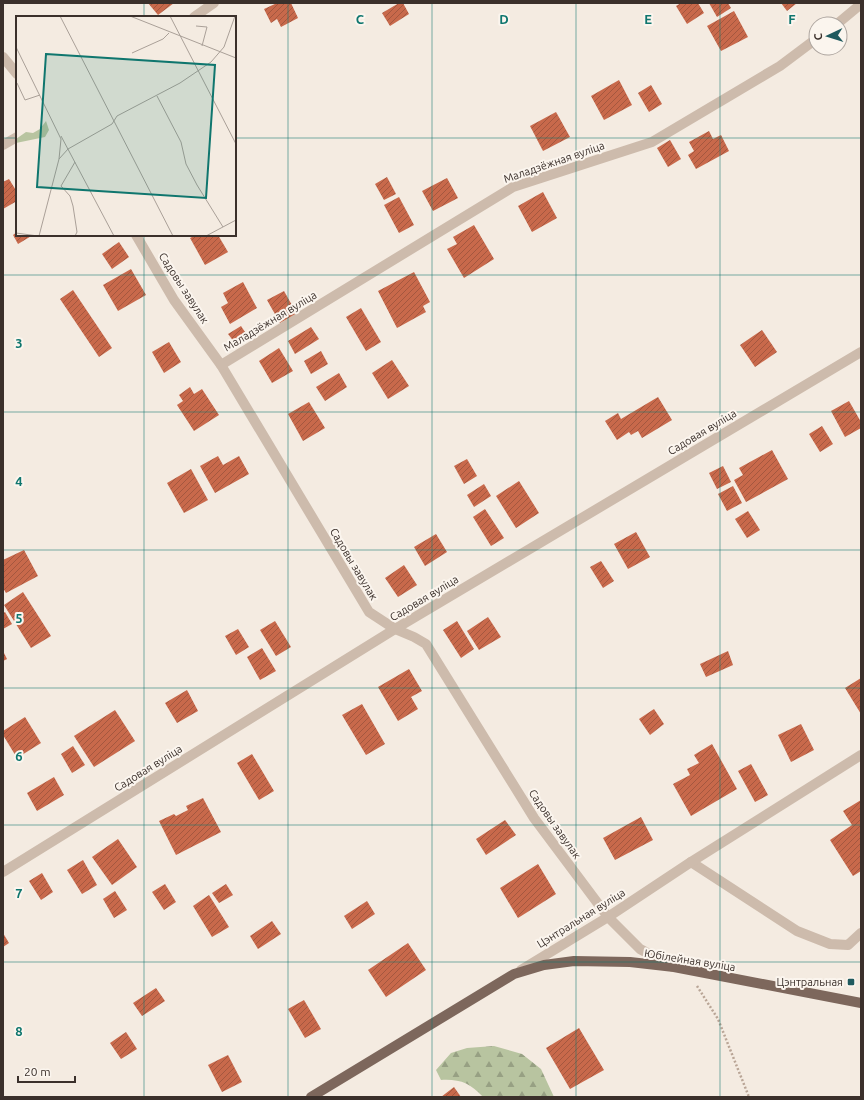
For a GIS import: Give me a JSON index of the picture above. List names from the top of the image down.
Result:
{
  "streets": {
    "main road": ["Цэнтральная вуліца", "Юбілейная вуліца"],
    "street": ["Маладзёжная вуліца", "Садовы завулак", "Садовая вуліца"]
  },
  "crossings": [
    ["Маладзёжная вуліца", "Садовы завулак"],
    ["Садовы завулак", "Садовая вуліца"],
    ["Садовы завулак", "Цэнтральная вуліца"],
    ["Садовы завулак", "Юбілейная вуліца"],
    ["Цэнтральная вуліца", "Юбілейная вуліца"]
  ],
  "places": {
    "transit": ["Цэнтральная"]
  },
  "scale_bar": "20 m",
  "north": "left",
  "grid": {
    "columns": [
      "C",
      "D",
      "E",
      "F"
    ],
    "rows": [
      "3",
      "4",
      "5",
      "6",
      "7",
      "8"
    ]
  }
}
